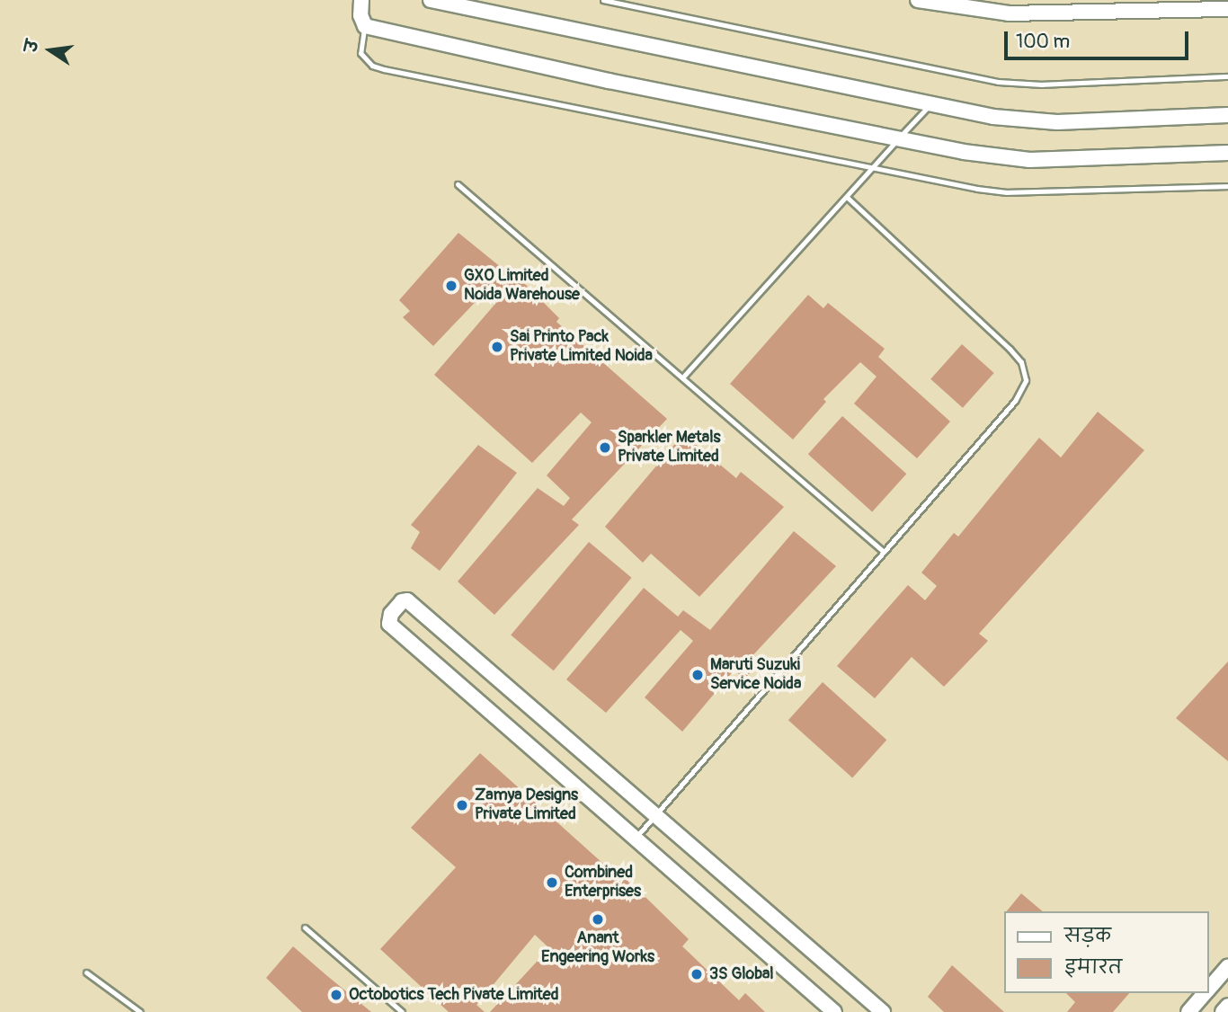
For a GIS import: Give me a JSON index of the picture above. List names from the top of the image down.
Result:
{
  "places": [
    "GXO Limited Noida Warehouse",
    "Sai Printo Pack Private Limited Noida",
    "Sparkler Metals Private Limited",
    "Maruti Suzuki Service Noida",
    "Zamya Designs Private Limited",
    "Combined Enterprises",
    "Anant Engeering Works",
    "3S Global",
    "Octobotics Tech Pivate Limited"
  ],
  "legend": ["सड़क", "इमारत"],
  "scale_bar": "100 m",
  "north": "left"
}
